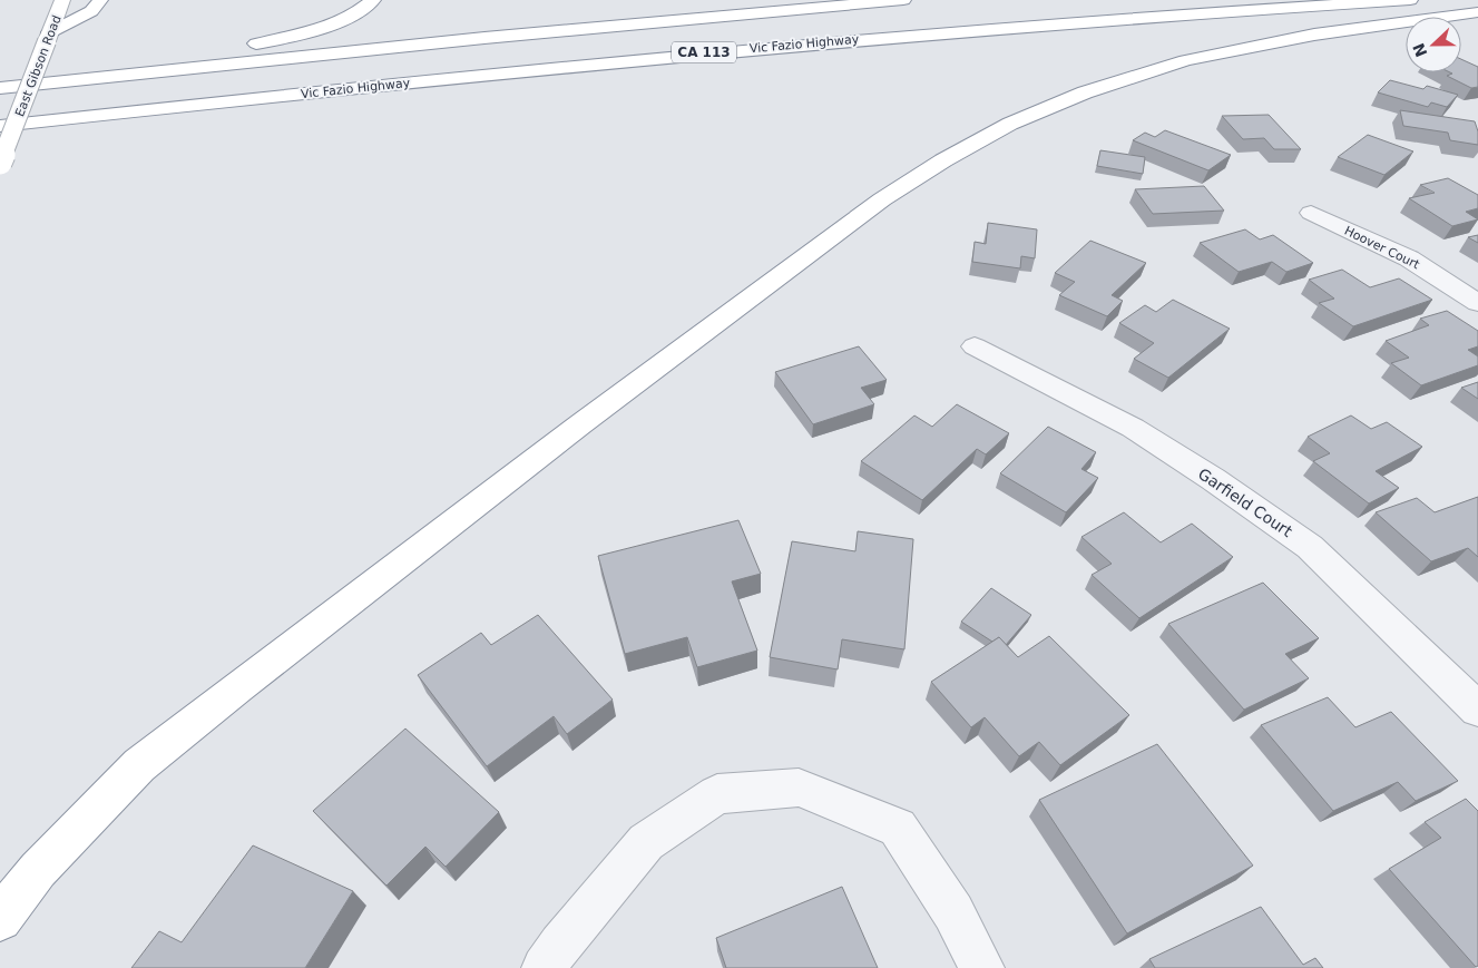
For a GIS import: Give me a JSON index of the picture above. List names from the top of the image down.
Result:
{
  "streets": {
    "main road": ["Vic Fazio Highway", "CA 113", "East Gibson Road"],
    "street": ["Hoover Court", "Garfield Court"]
  },
  "north": "left"
}
